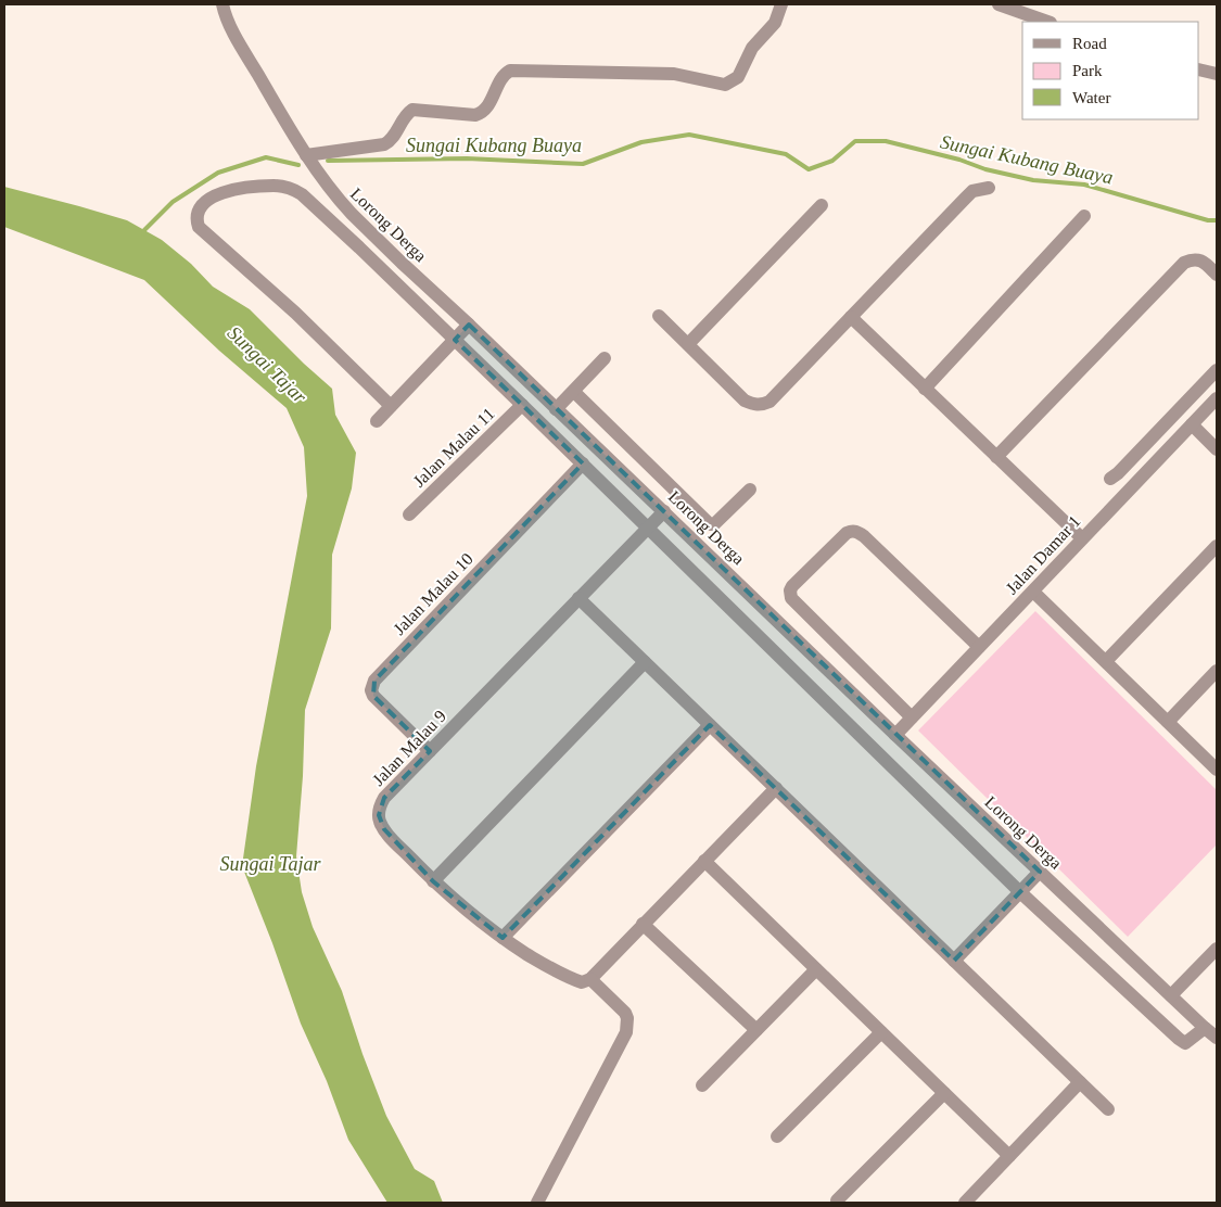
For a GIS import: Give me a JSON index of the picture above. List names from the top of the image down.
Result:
{
  "streets": {
    "street": [
      "Lorong Derga",
      "Jalan Malau 11",
      "Jalan Damar 1",
      "Jalan Malau 10",
      "Jalan Malau 9"
    ]
  },
  "crossings": [
    ["Lorong Derga", "Jalan Damar 1"],
    ["Lorong Derga", "Jalan Malau 9"],
    ["Jalan Malau 10", "Jalan Malau 9"]
  ],
  "water": ["Sungai Kubang Buaya", "Sungai Tajar"],
  "legend": ["Road", "Park", "Water"]
}
